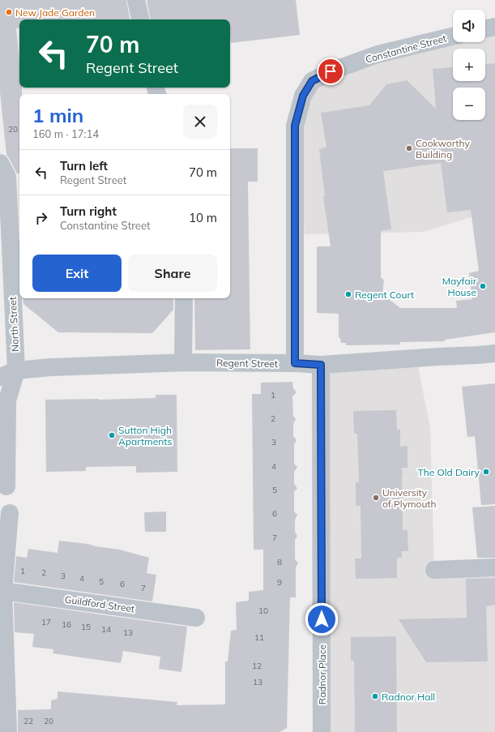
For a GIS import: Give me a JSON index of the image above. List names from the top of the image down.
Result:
{
  "streets": {
    "street": [
      "Constantine Street",
      "North Street",
      "Regent Street",
      "Guildford Street",
      "Radnor Place"
    ]
  },
  "crossings": [
    ["Constantine Street", "Regent Street"],
    ["North Street", "Regent Street"],
    ["Regent Street", "Radnor Place"]
  ],
  "places": [
    "New Jade Garden",
    "Cookworthy Building",
    "Mayfair House",
    "Regent Court",
    "Sutton High Apartments",
    "The Old Dairy",
    "University of Plymouth",
    "Radnor Hall"
  ],
  "house_numbers": [
    "20",
    "1",
    "2",
    "3",
    "4",
    "5",
    "6",
    "7",
    "8",
    "1",
    "2",
    "3",
    "4",
    "5",
    "9",
    "6",
    "7",
    "10",
    "17",
    "16",
    "15",
    "14",
    "13",
    "11",
    "12",
    "13",
    "22",
    "20"
  ],
  "page": {
    "map_buttons": ["+", "−"],
    "turn": ["70 m", "Regent Street"],
    "heading": ["1 min", "160 m · 17:14"],
    "list": [
      {
        "name": "Turn left",
        "note": "Regent Street",
        "value": "70 m"
      },
      {
        "name": "Turn right",
        "note": "Constantine Street",
        "value": "10 m"
      }
    ],
    "buttons": ["Exit", "Share"]
  }
}
